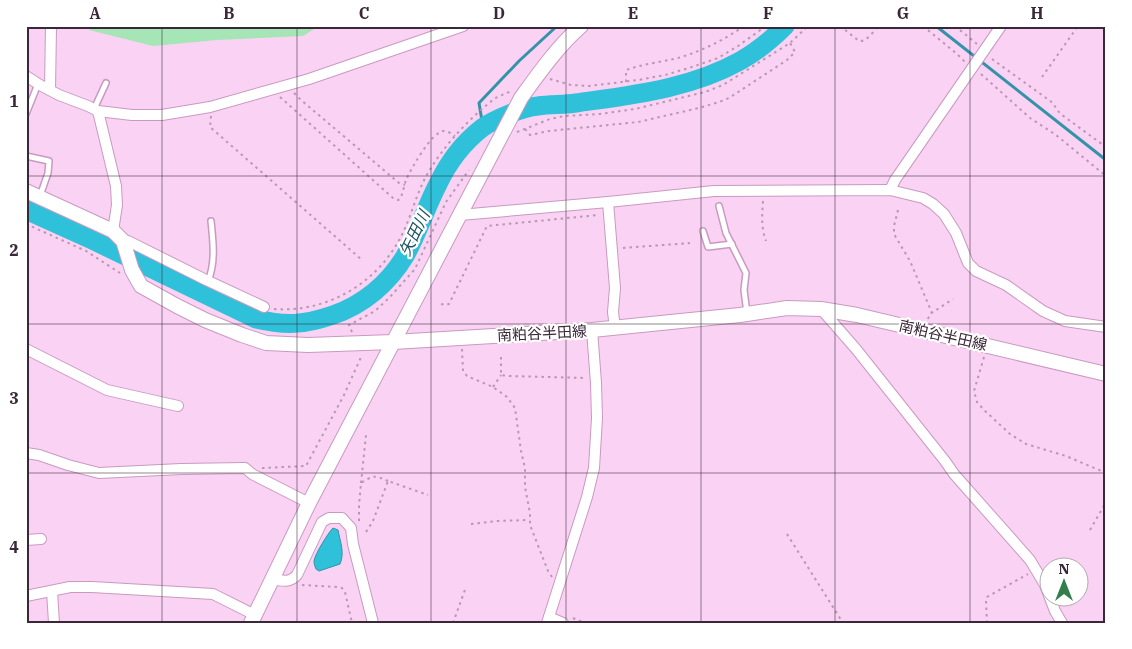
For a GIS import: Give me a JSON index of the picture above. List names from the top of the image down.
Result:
{
  "streets": {
    "main road": ["南粕谷半田線"]
  },
  "water": ["矢田川"],
  "north": "top",
  "grid": {
    "columns": [
      "A",
      "B",
      "C",
      "D",
      "E",
      "F",
      "G",
      "H"
    ],
    "rows": [
      "1",
      "2",
      "3",
      "4"
    ]
  }
}
